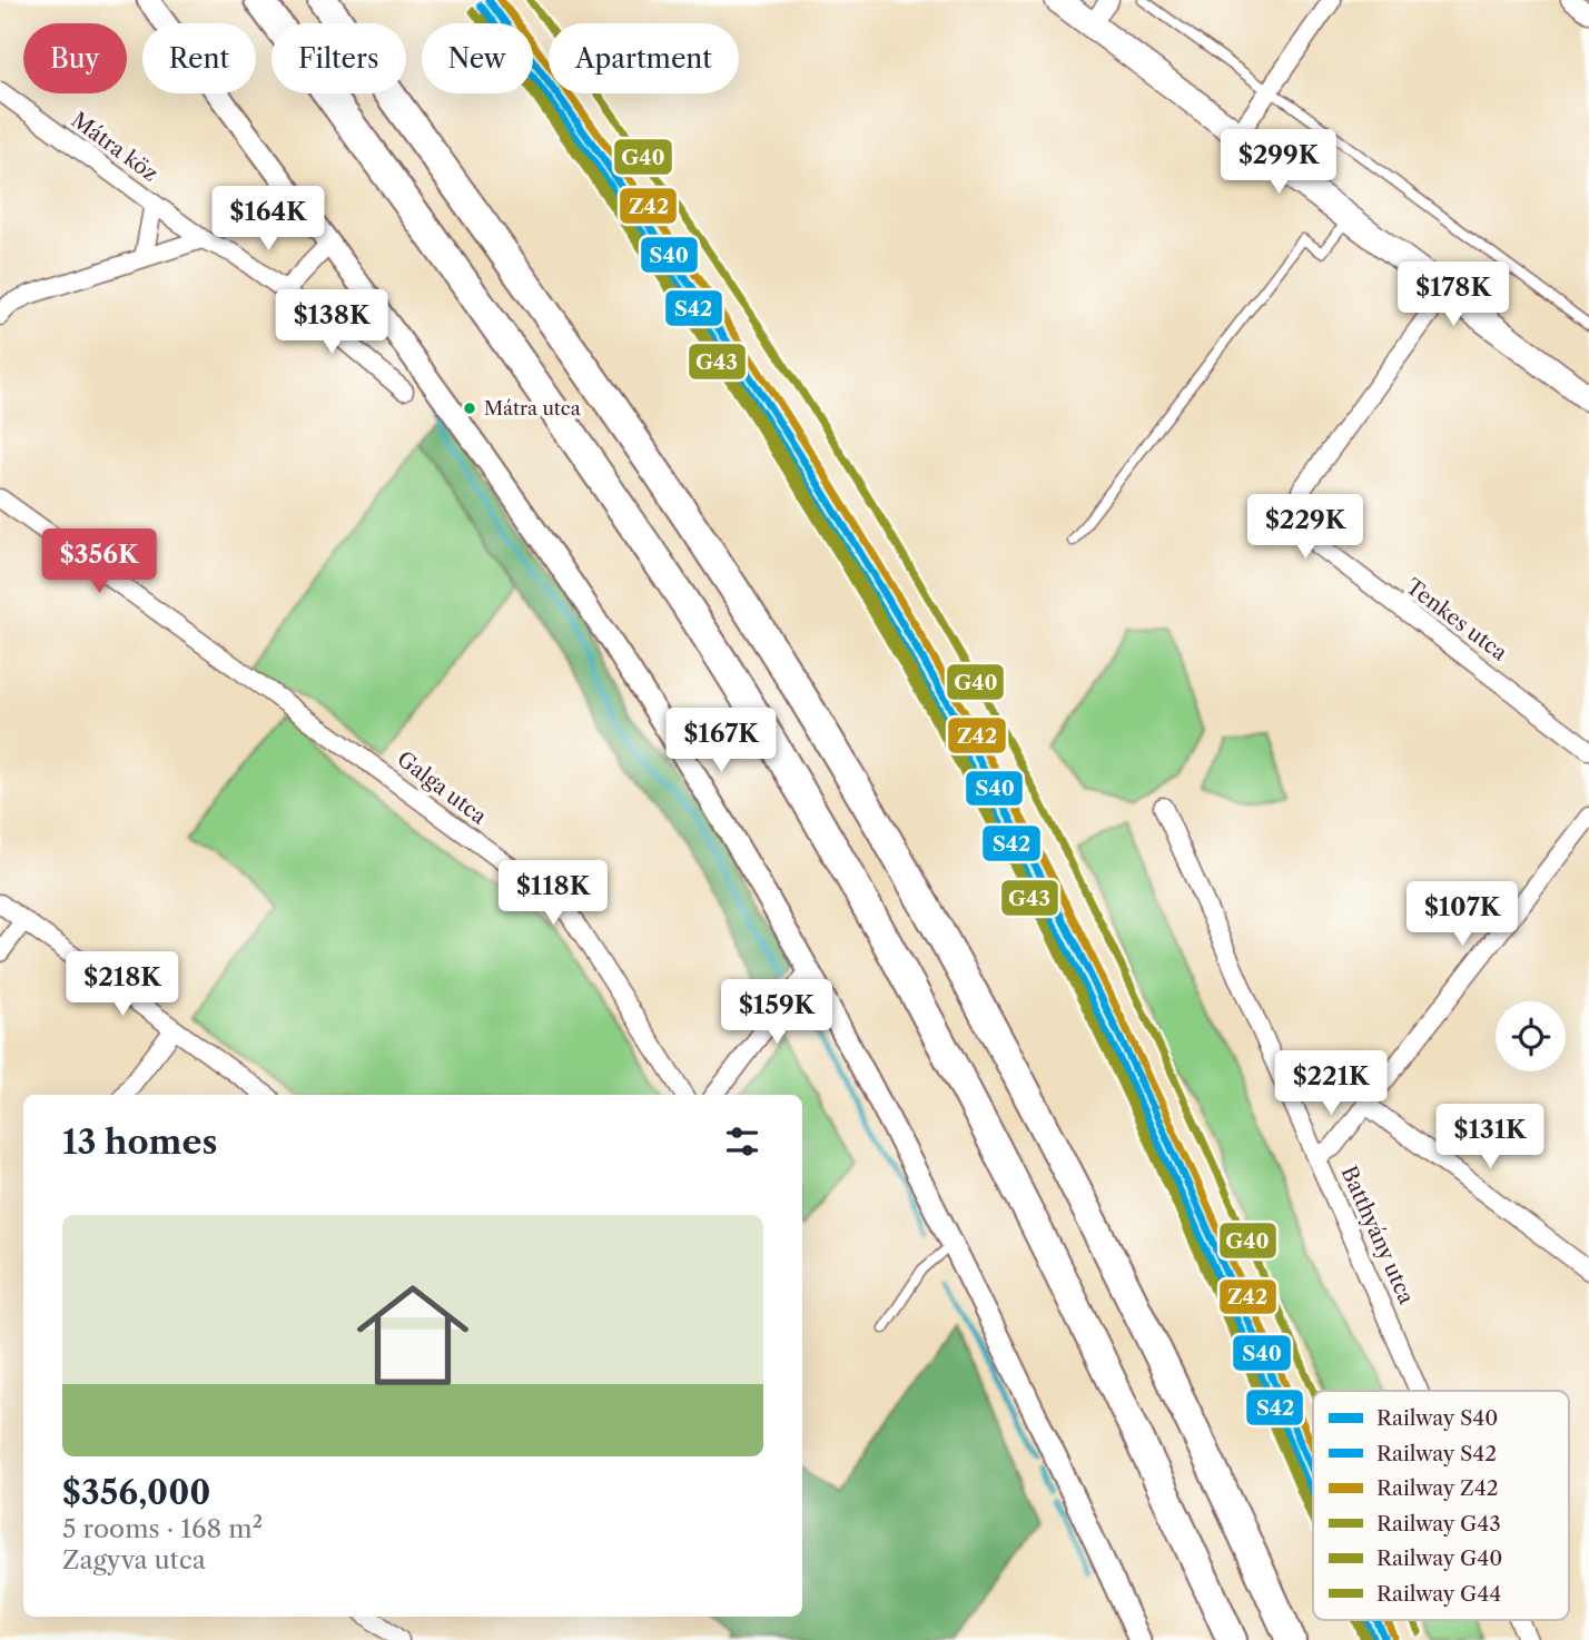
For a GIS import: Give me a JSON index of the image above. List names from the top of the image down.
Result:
{
  "streets": {
    "street": [
      "Mátra köz",
      "Tenkes utca",
      "Galga utca",
      "Batthyány utca"
    ]
  },
  "places": ["Mátra utca"],
  "lines": [
    "rail line S40",
    "rail line Z42",
    "rail line G40",
    "rail line S42",
    "rail line G43",
    "rail line G44"
  ],
  "legend": [
    "Railway S40",
    "Railway S42",
    "Railway Z42",
    "Railway G43",
    "Railway G40",
    "Railway G44"
  ],
  "page": {
    "chip": [
      "Buy",
      "Rent",
      "Filters",
      "New",
      "Apartment"
    ],
    "price": [
      "$299K",
      "$164K",
      "$178K",
      "$138K",
      "$229K",
      "$356K",
      "$167K",
      "$118K",
      "$107K",
      "$218K",
      "$159K",
      "$221K",
      "$131K"
    ],
    "heading": "13 homes",
    "list": [
      {
        "name": "$356,000",
        "note": "5 rooms · 168 m² · Zagyva utca"
      }
    ]
  }
}
